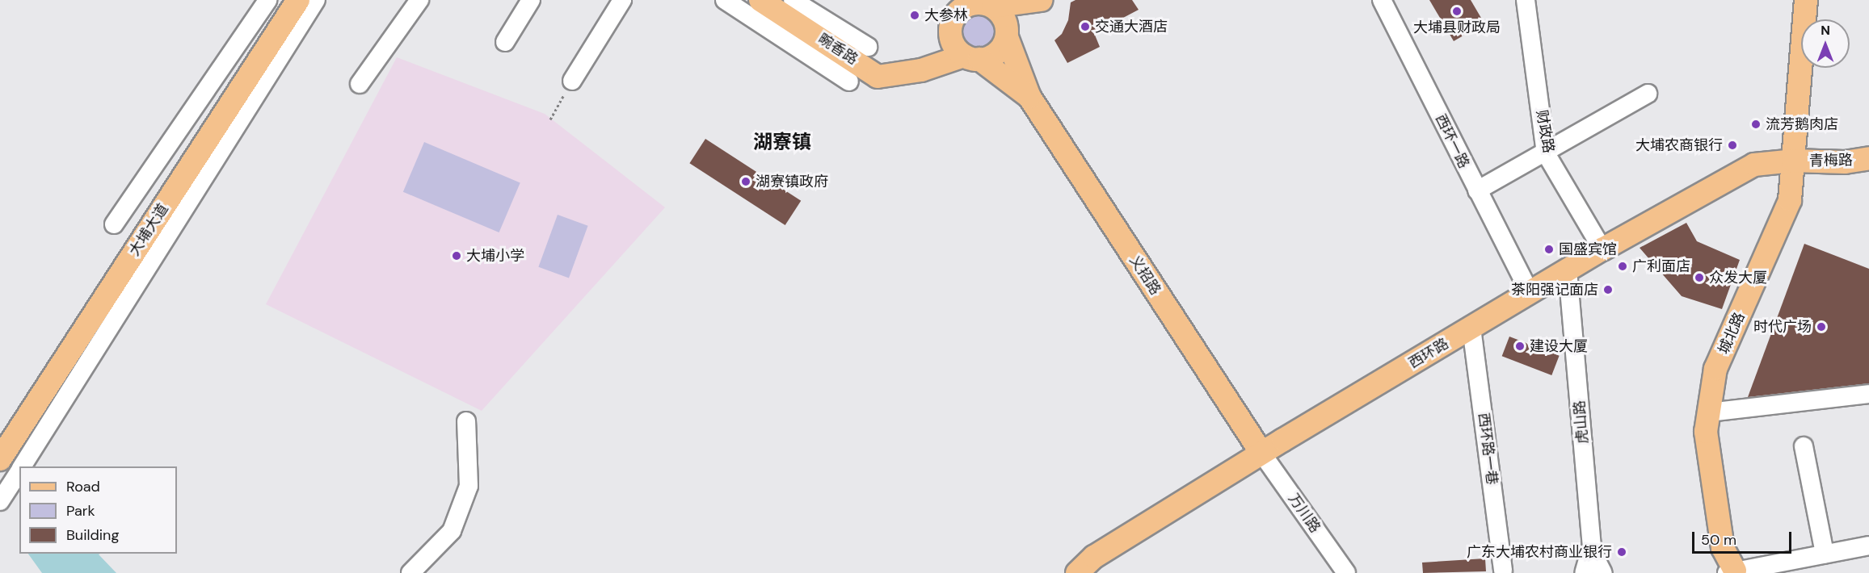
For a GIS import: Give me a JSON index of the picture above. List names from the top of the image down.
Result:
{
  "streets": {
    "main road": [
      "畹香路",
      "青梅路",
      "大埔大道",
      "义招路",
      "城北路",
      "西环路"
    ],
    "street": [
      "财政路",
      "西环一路",
      "虎山路",
      "西环路一巷",
      "万川路"
    ]
  },
  "crossings": [
    ["财政路", "西环路"],
    ["青梅路", "城北路"],
    ["青梅路", "西环路"],
    ["义招路", "西环路"],
    ["义招路", "万川路"],
    ["城北路", "西环路"],
    ["西环路", "虎山路"],
    ["西环路", "西环路一巷"],
    ["西环路", "万川路"]
  ],
  "districts": ["湖寮镇"],
  "places": [
    "大埔县财政局",
    "大参林",
    "交通大酒店",
    "流芳鹅肉店",
    "大埔农商银行",
    "湖寮镇政府",
    "国盛宾馆",
    "大埔小学",
    "广利面店",
    "众发大厦",
    "茶阳强记面店",
    "时代广场",
    "建设大厦",
    "广东大埔农村商业银行"
  ],
  "legend": ["Road", "Park", "Building"],
  "scale_bar": "50 m",
  "north": "top"
}
